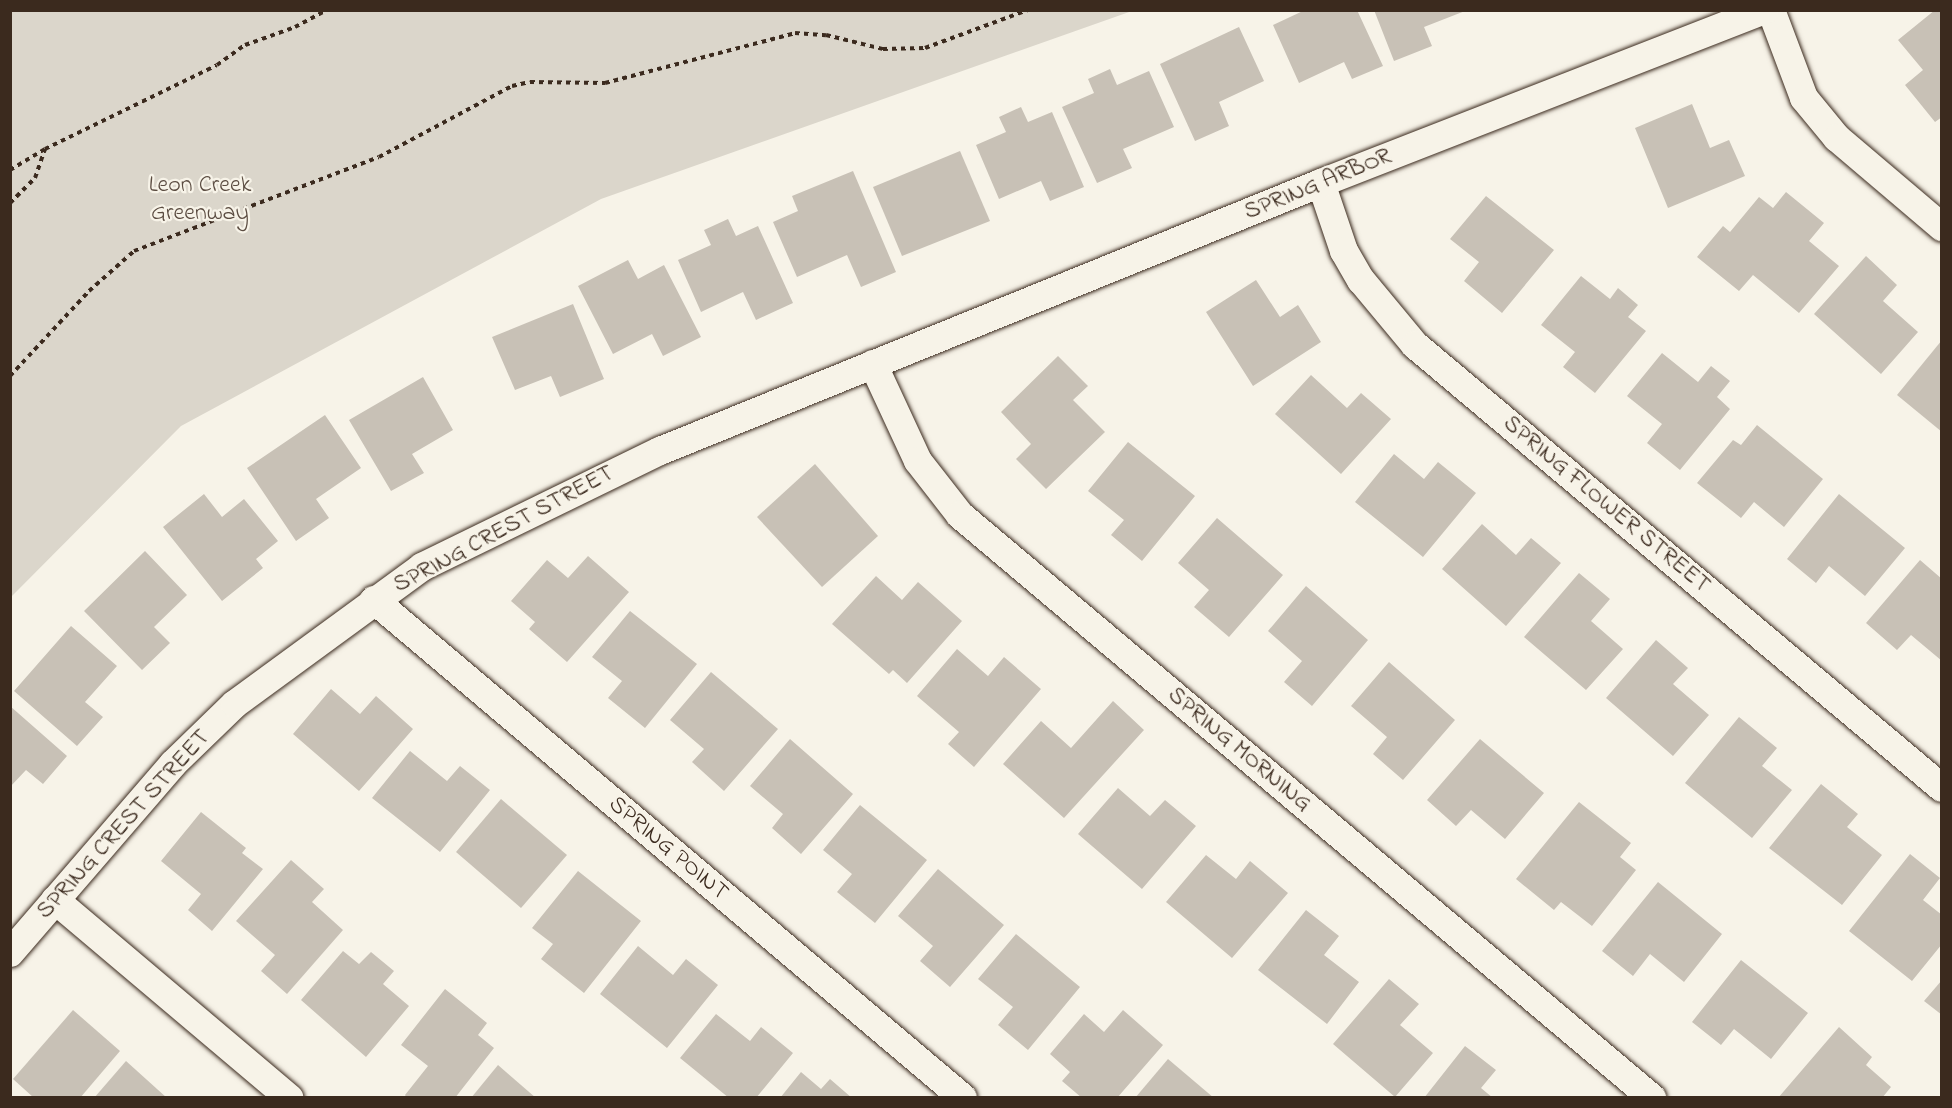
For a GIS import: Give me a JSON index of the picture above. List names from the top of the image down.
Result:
{
  "streets": {
    "street": [
      "SPRING ARBOR",
      "SPRING FLOWER STREET",
      "SPRING CREST STREET",
      "SPRING MORNING",
      "SPRING POINT"
    ]
  },
  "crossings": [
    ["SPRING ARBOR", "SPRING FLOWER STREET"],
    ["SPRING ARBOR", "SPRING CREST STREET"],
    ["SPRING ARBOR", "SPRING MORNING"],
    ["SPRING CREST STREET", "SPRING MORNING"],
    ["SPRING CREST STREET", "SPRING POINT"]
  ],
  "parks": ["Leon Creek Greenway"]
}
